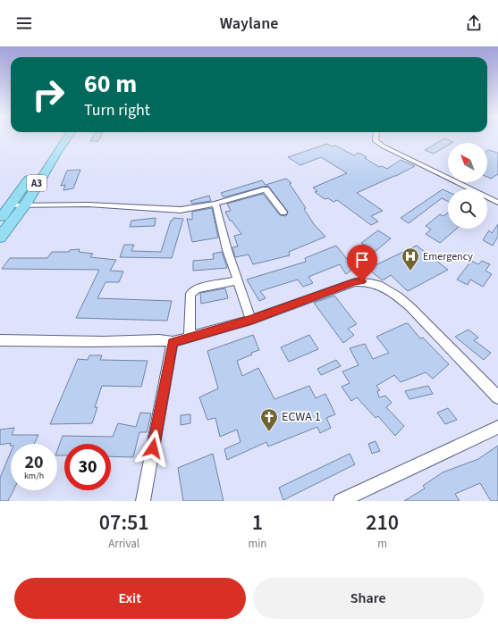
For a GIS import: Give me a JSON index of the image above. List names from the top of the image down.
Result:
{
  "streets": {
    "highway": ["A3"]
  },
  "places": {
    "hospital": ["Emergency"],
    "church": ["ECWA 1"]
  },
  "north": "top left",
  "page": {
    "header": "Waylane",
    "turn": ["60 m", "Turn right"],
    "speed": "20 km/h",
    "limit": "30",
    "eta": [
      "07:51",
      "Arrival",
      "1",
      "min",
      "210",
      "m"
    ],
    "buttons": ["Exit", "Share"]
  }
}
